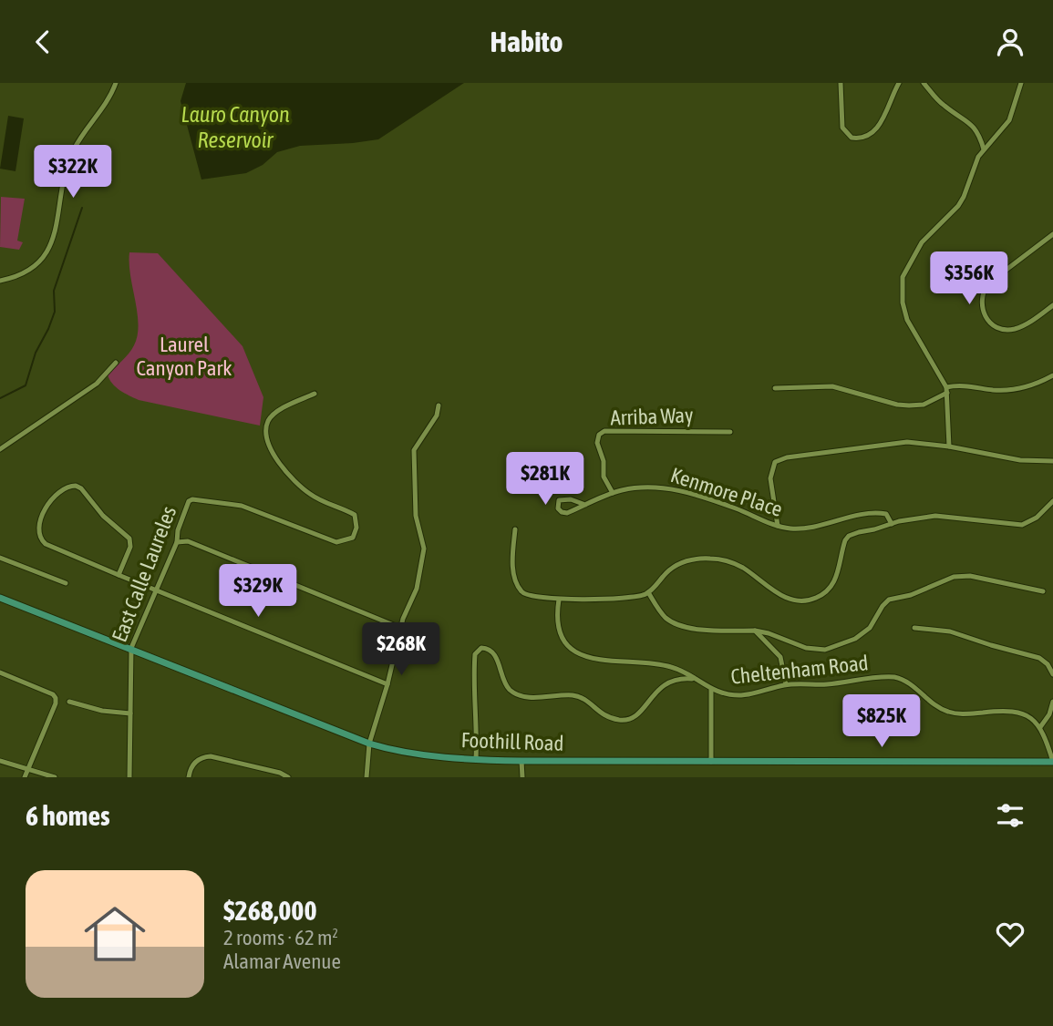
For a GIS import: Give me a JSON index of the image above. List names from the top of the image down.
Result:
{
  "streets": {
    "main road": ["Foothill Road"],
    "street": [
      "Arriba Way",
      "Kenmore Place",
      "East Calle Laureles",
      "Cheltenham Road"
    ]
  },
  "crossings": [
    ["Arriba Way", "Kenmore Place"],
    ["East Calle Laureles", "Foothill Road"]
  ],
  "water": ["Lauro Canyon Reservoir"],
  "parks": ["Laurel Canyon Park"],
  "page": {
    "header": "Habito",
    "price": [
      "$322K",
      "$356K",
      "$281K",
      "$329K",
      "$268K",
      "$825K"
    ],
    "heading": "6 homes",
    "list": [
      {
        "name": "$268,000",
        "note": "2 rooms · 62 m² · Alamar Avenue"
      }
    ]
  }
}
